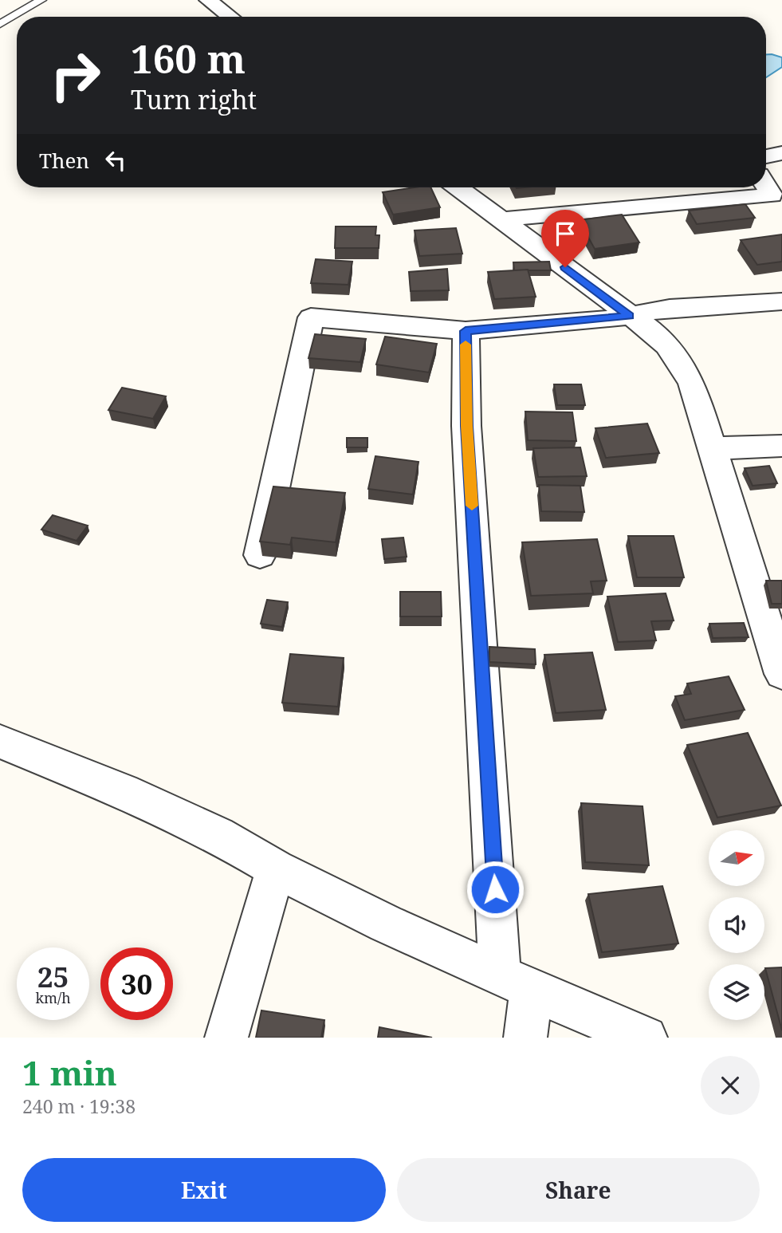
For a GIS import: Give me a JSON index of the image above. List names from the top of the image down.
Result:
{
  "north": "right",
  "page": {
    "turn": ["160 m", "Turn right"],
    "then": "Then",
    "speed": "25 km/h",
    "limit": "30",
    "heading": ["1 min", "240 m · 19:38"],
    "buttons": ["Exit", "Share"]
  }
}
